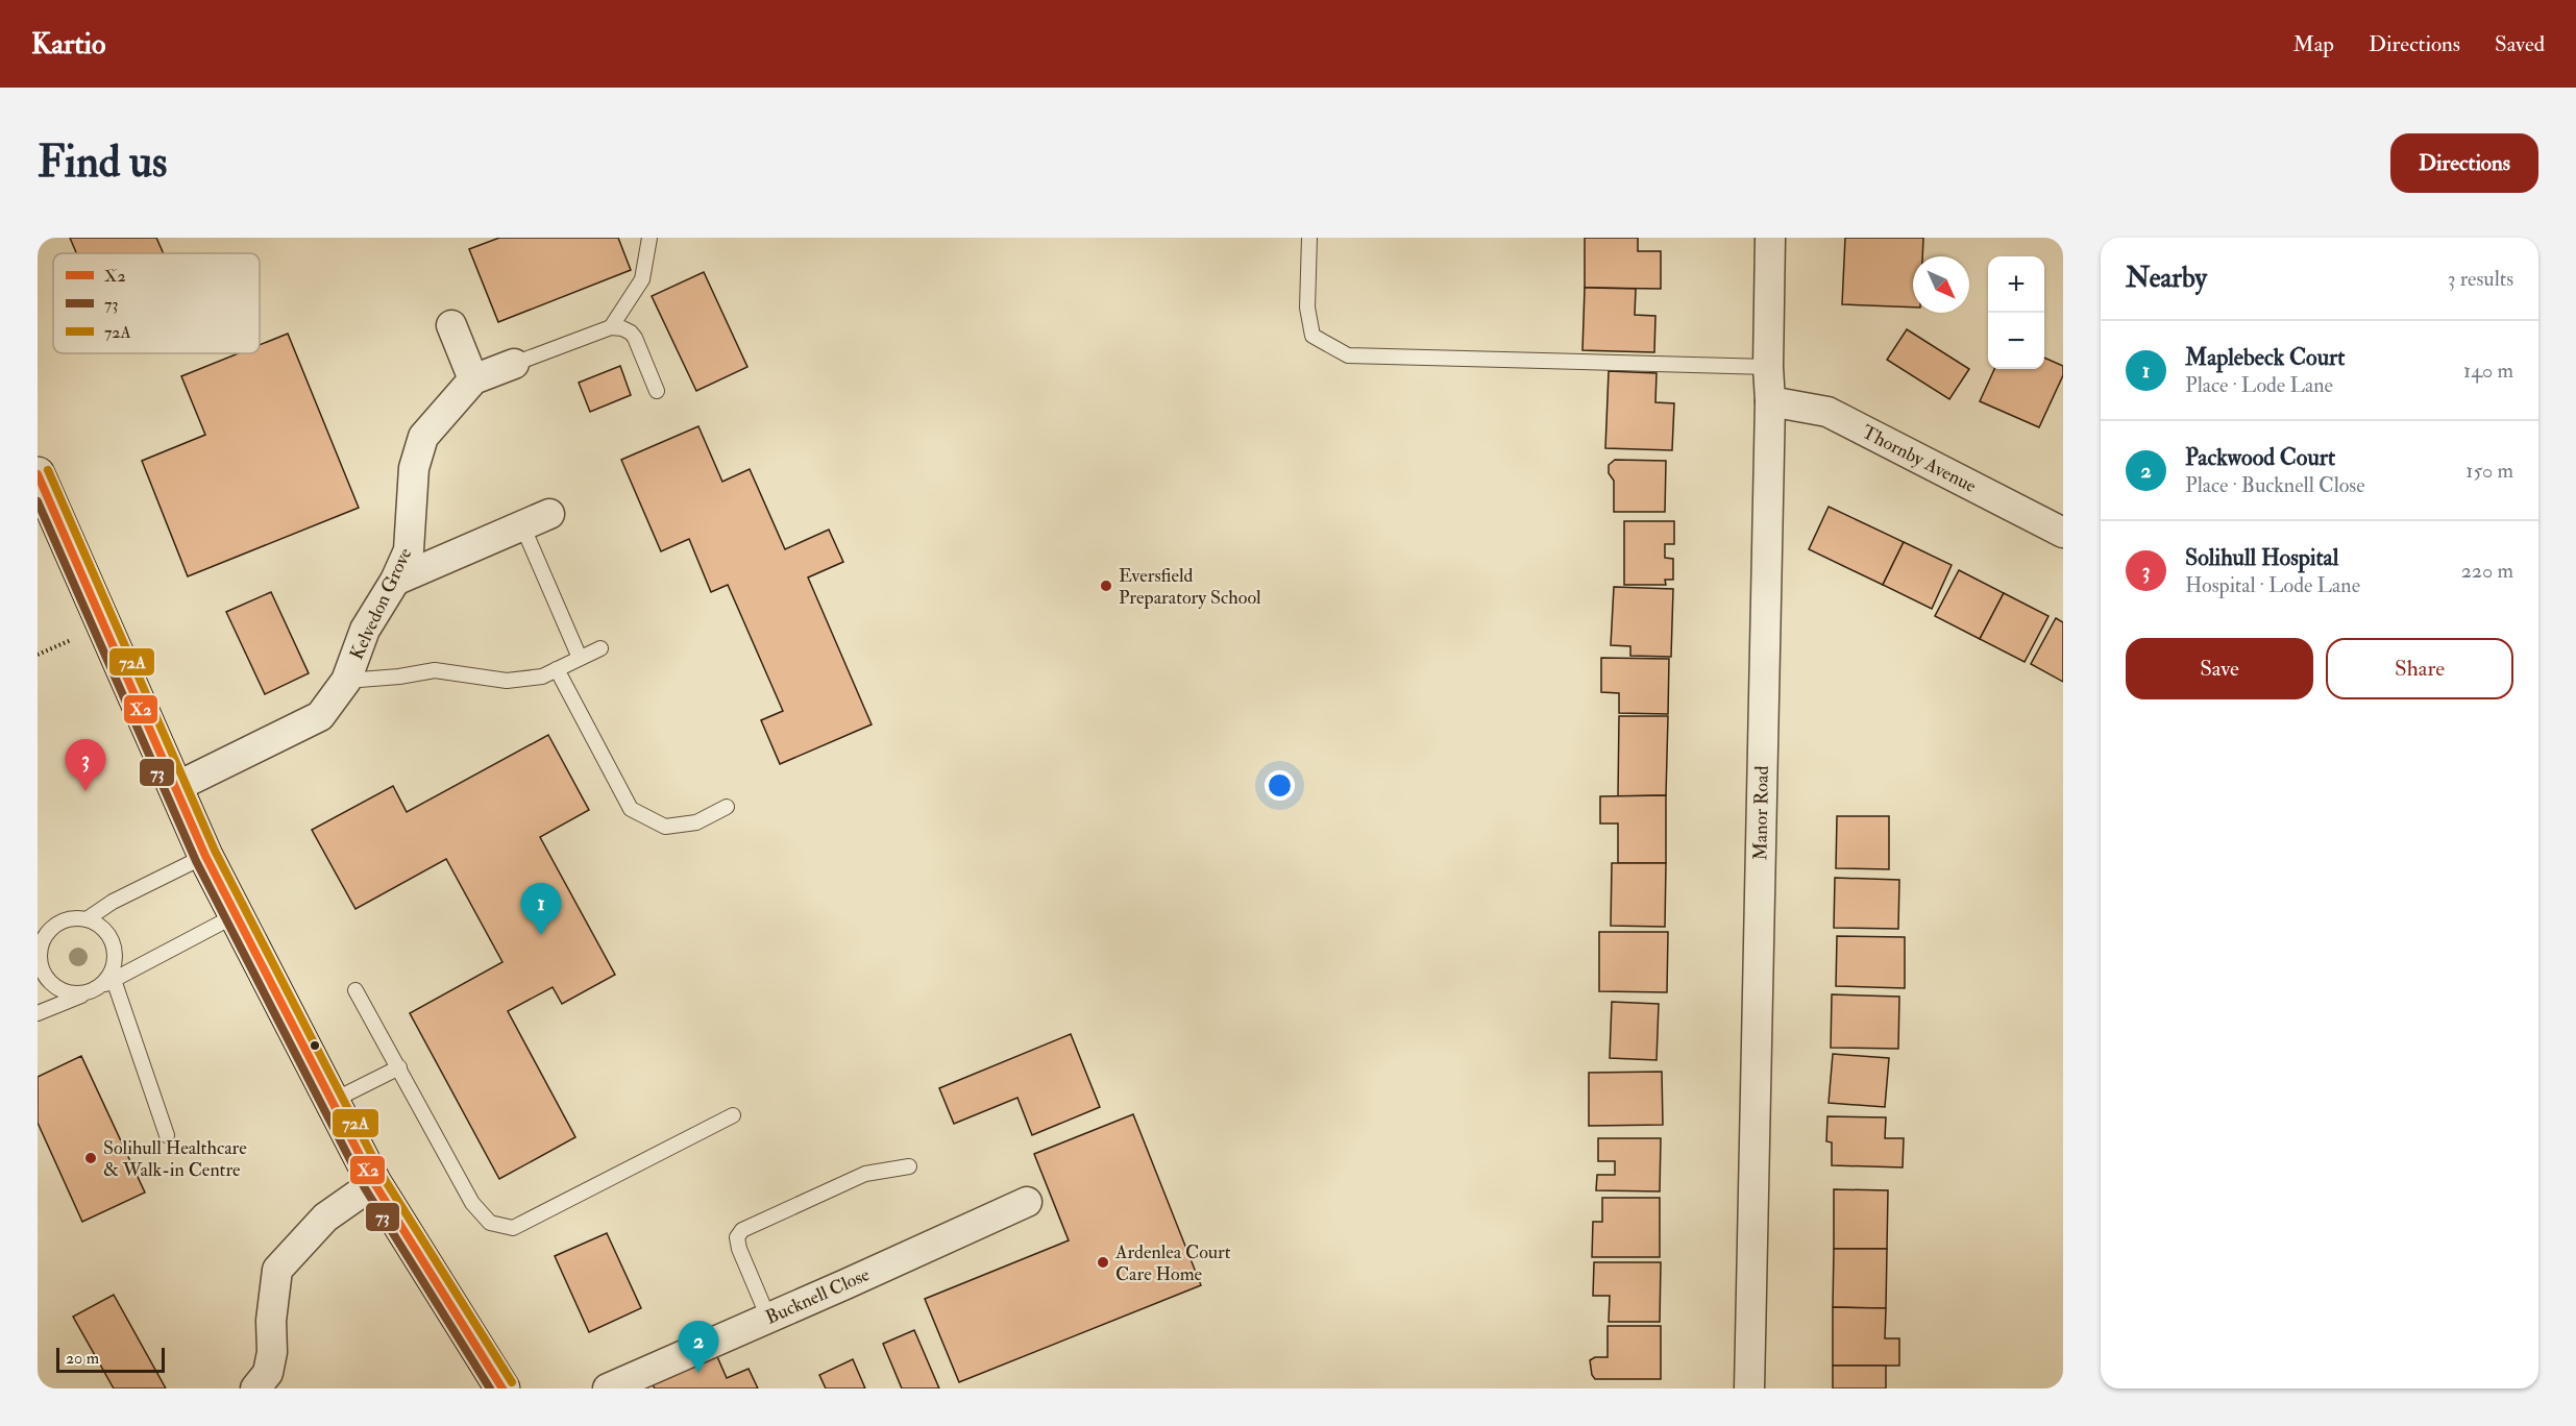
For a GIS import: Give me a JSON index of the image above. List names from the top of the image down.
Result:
{
  "streets": {
    "street": [
      "Thornby Avenue",
      "Kelvedon Grove",
      "Manor Road",
      "Bucknell Close"
    ]
  },
  "crossings": [
    ["Thornby Avenue", "Manor Road"]
  ],
  "places": ["Eversfield Preparatory School", "Solihull Healthcare & Walk-in Centre", "Ardenlea Court Care Home"],
  "lines": ["transit line 72A", "transit line X2", "transit line 73"],
  "legend": ["X2", "73", "72A"],
  "scale_bar": "20 m",
  "north": "bottom right",
  "page": {
    "header": "Kartio",
    "nav": ["Map", "Directions", "Saved"],
    "buttons": [
      "Directions",
      ["Save", "Share"]
    ],
    "title": "Find us",
    "heading": ["Nearby", "3 results"],
    "map_buttons": ["+", "−"],
    "list": [
      {
        "mark": "1",
        "name": "Maplebeck Court",
        "note": "Place · Lode Lane",
        "value": "140 m"
      },
      {
        "mark": "2",
        "name": "Packwood Court",
        "note": "Place · Bucknell Close",
        "value": "150 m"
      },
      {
        "mark": "3",
        "name": "Solihull Hospital",
        "note": "Hospital · Lode Lane",
        "value": "220 m"
      }
    ],
    "pins": ["3", "1", "2"],
    "scale": "20 m"
  }
}
